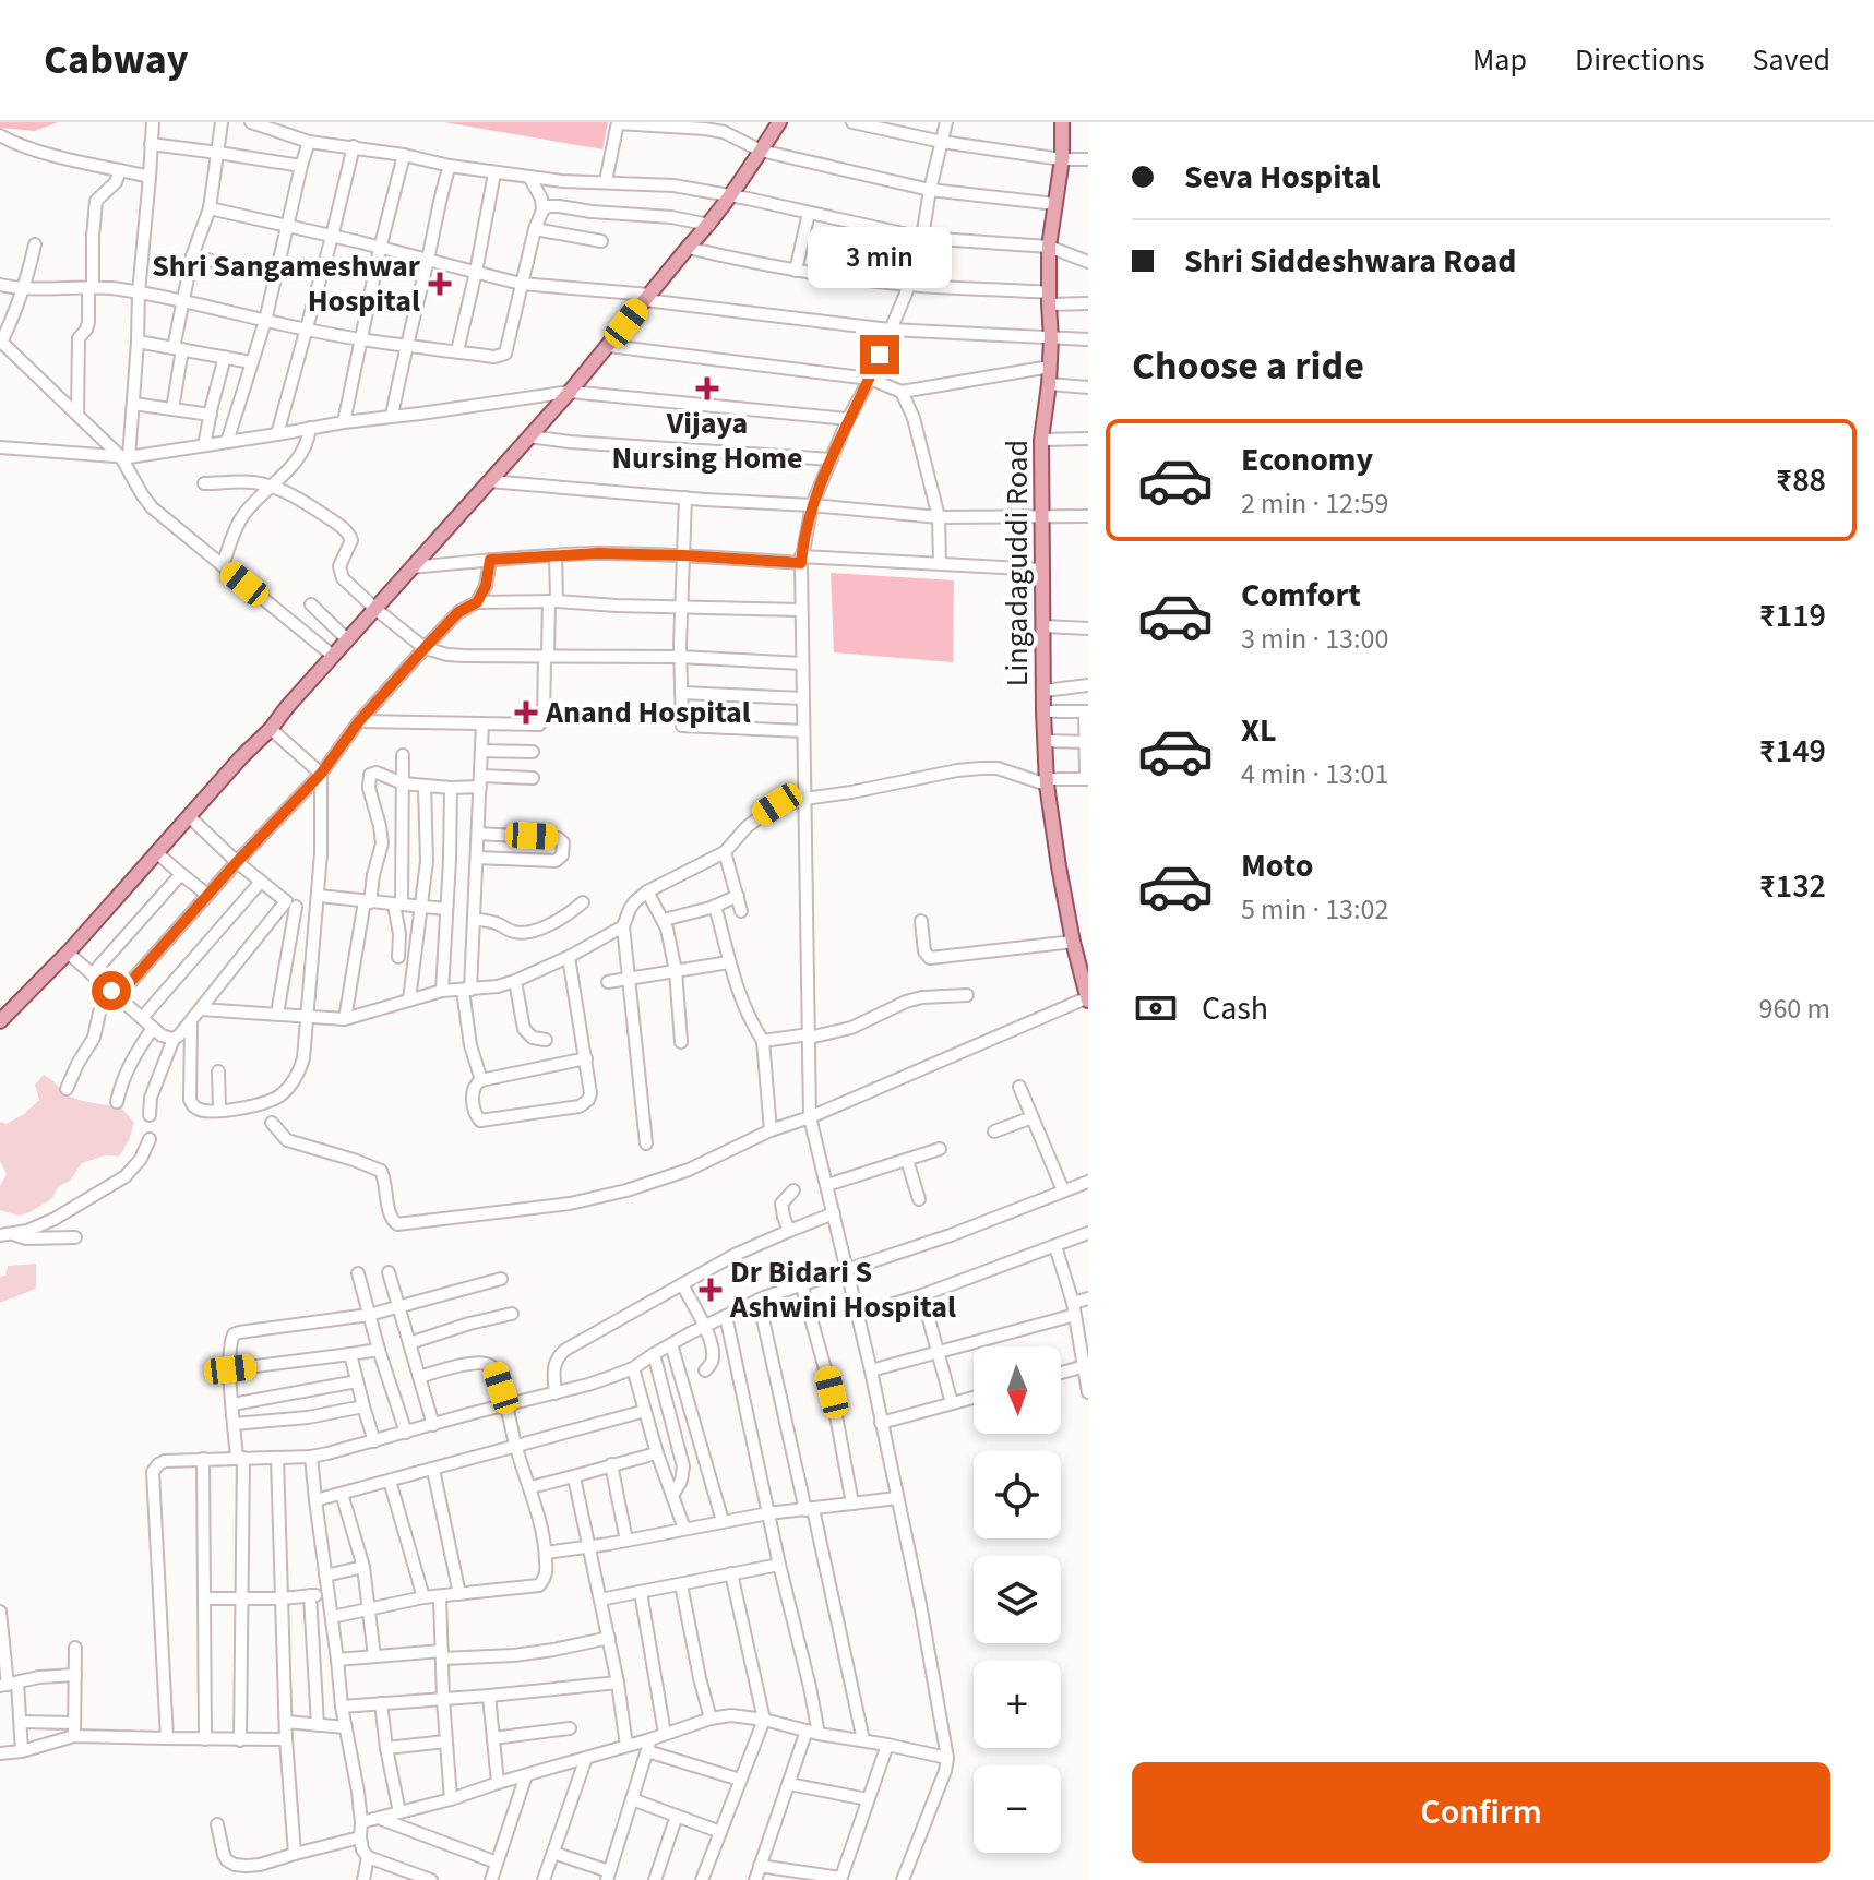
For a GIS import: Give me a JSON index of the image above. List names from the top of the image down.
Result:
{
  "streets": {
    "main road": ["Lingadaguddi Road"]
  },
  "places": {
    "health": [
      "Shri Sangameshwar Hospital",
      "Vijaya Nursing Home",
      "Anand Hospital",
      "Dr Bidari S Ashwini Hospital"
    ]
  },
  "north": "bottom",
  "page": {
    "header": "Cabway",
    "nav": ["Map", "Directions", "Saved"],
    "banner": ["Seva Hospital", "Shri Siddeshwara Road"],
    "bubble": "3 min",
    "heading": "Choose a ride",
    "list": [
      {
        "name": "Economy",
        "note": "2 min · 12:59",
        "value": "₹88"
      },
      {
        "name": "Comfort",
        "note": "3 min · 13:00",
        "value": "₹119"
      },
      {
        "name": "XL",
        "note": "4 min · 13:01",
        "value": "₹149"
      },
      {
        "name": "Moto",
        "note": "5 min · 13:02",
        "value": "₹132"
      }
    ],
    "pay": ["Cash", "960 m"],
    "map_buttons": ["+", "−"],
    "buttons": "Confirm"
  }
}
